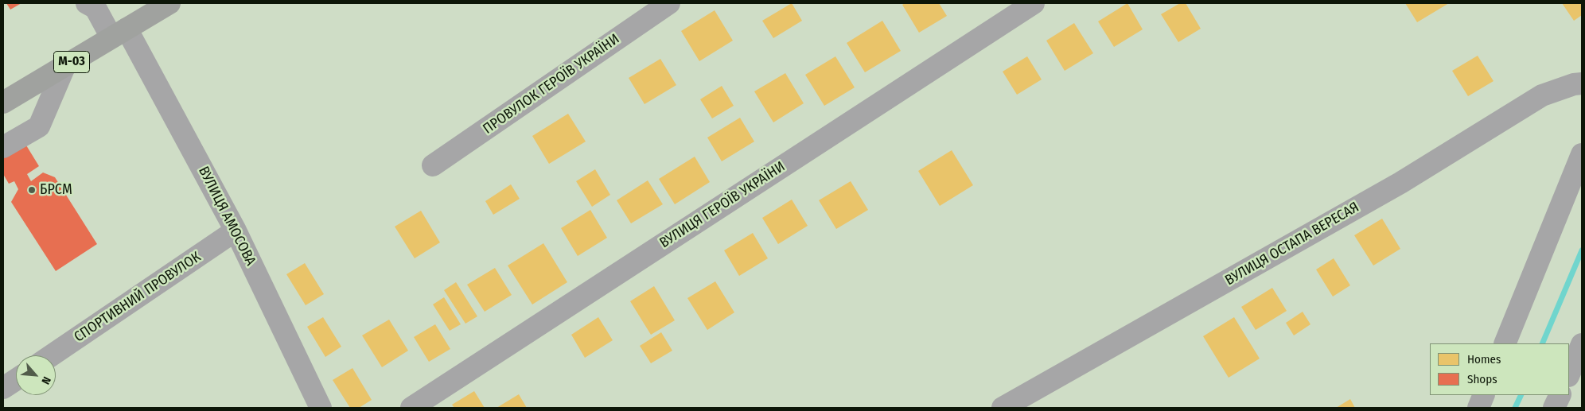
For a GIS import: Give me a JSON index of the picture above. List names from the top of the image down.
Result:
{
  "streets": {
    "highway": ["М-03"],
    "street": [
      "ПРОВУЛОК ГЕРОЇВ УКРАЇНИ",
      "ВУЛИЦЯ ГЕРОЇВ УКРАЇНИ",
      "ВУЛИЦЯ АМОСОВА",
      "ВУЛИЦЯ ОСТАПА ВЕРЕСАЯ",
      "СПОРТИВНИЙ ПРОВУЛОК"
    ]
  },
  "crossings": [
    ["М-03", "ВУЛИЦЯ АМОСОВА"],
    ["ВУЛИЦЯ АМОСОВА", "СПОРТИВНИЙ ПРОВУЛОК"]
  ],
  "places": ["БРСМ"],
  "legend": ["Homes", "Shops"],
  "north": "bottom right"
}
